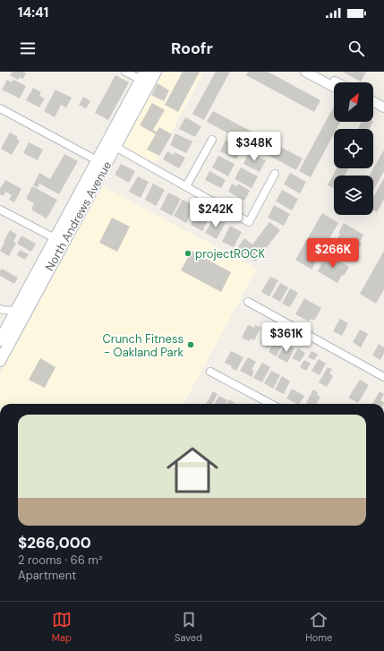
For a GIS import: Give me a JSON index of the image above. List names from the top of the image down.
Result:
{
  "streets": {
    "main road": ["North Andrews Avenue"]
  },
  "places": ["projectROCK", "Crunch Fitness - Oakland Park"],
  "north": "top right",
  "page": {
    "status": "14:41",
    "header": "Roofr",
    "price": [
      "$348K",
      "$242K",
      "$266K",
      "$361K"
    ],
    "list": [
      {
        "name": "$266,000",
        "note": "2 rooms · 66 m² · Apartment"
      }
    ],
    "tabs": ["Map", "Saved", "Home"]
  }
}
